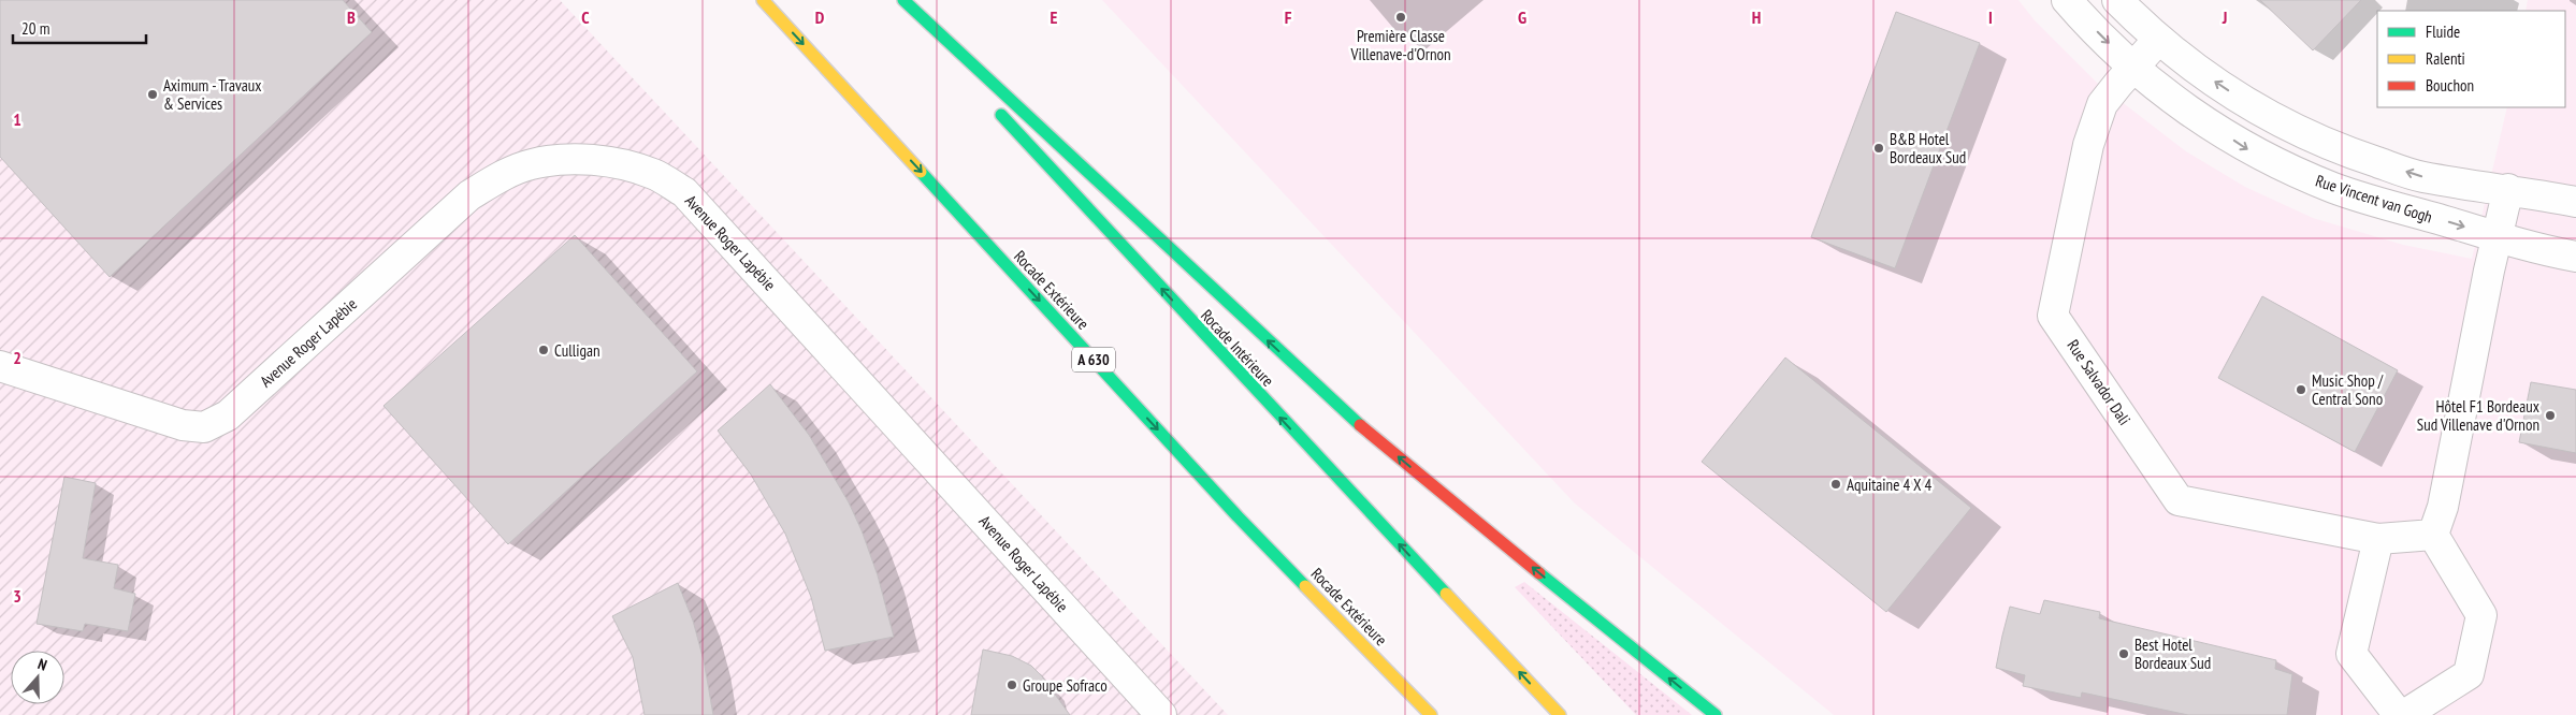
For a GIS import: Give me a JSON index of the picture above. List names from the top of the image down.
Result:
{
  "streets": {
    "highway": ["Rocade Extérieure", "Rocade Intérieure", "A 630"],
    "street": ["Rue Vincent van Gogh", "Avenue Roger Lapébie", "Rue Salvador Dali"]
  },
  "crossings": [
    ["Rue Vincent van Gogh", "Rue Salvador Dali"]
  ],
  "one_way": ["Rocade Extérieure"],
  "places": [
    "Première Classe Villenave-d'Ornon",
    "Aximum - Travaux & Services",
    "B&B Hotel Bordeaux Sud",
    "Culligan",
    "Music Shop / Central Sono",
    "Hôtel F1 Bordeaux Sud Villenave d'Ornon",
    "Aquitaine 4 X 4",
    "Best Hotel Bordeaux Sud",
    "Groupe Sofraco"
  ],
  "legend": ["Fluide", "Ralenti", "Bouchon"],
  "scale_bar": "20 m",
  "north": "top",
  "grid": {
    "columns": [
      "B",
      "C",
      "D",
      "E",
      "F",
      "G",
      "H",
      "I",
      "J"
    ],
    "rows": ["1", "2", "3"]
  }
}
